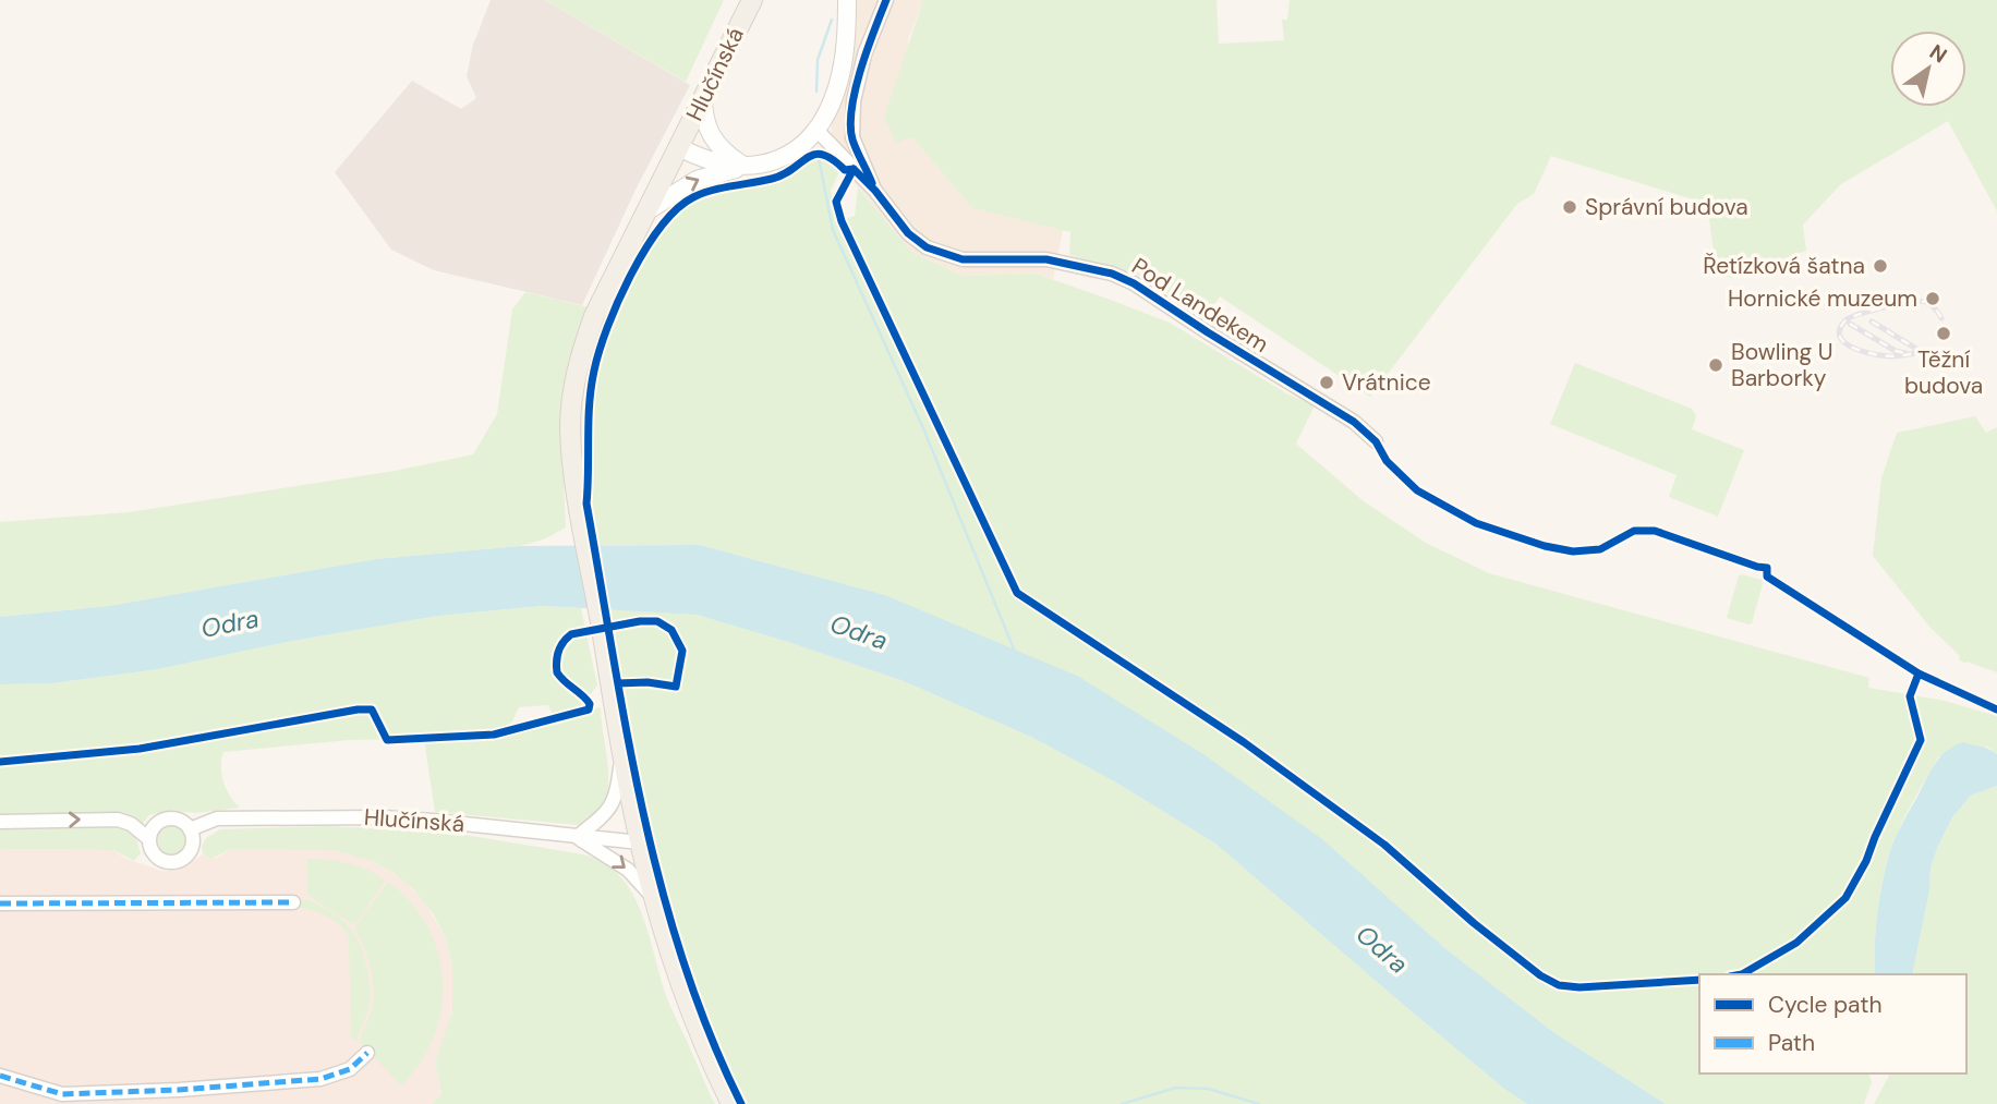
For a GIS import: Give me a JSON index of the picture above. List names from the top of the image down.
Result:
{
  "streets": {
    "main road": ["Hlučínská"],
    "street": ["Pod Landekem"]
  },
  "crossings": [
    ["Hlučínská", "Pod Landekem"]
  ],
  "water": ["Odra"],
  "places": [
    "Správní budova",
    "Řetízková šatna",
    "Hornické muzeum",
    "Těžní budova",
    "Bowling U Barborky",
    "Vrátnice"
  ],
  "legend": ["Cycle path", "Path"],
  "north": "top right"
}
